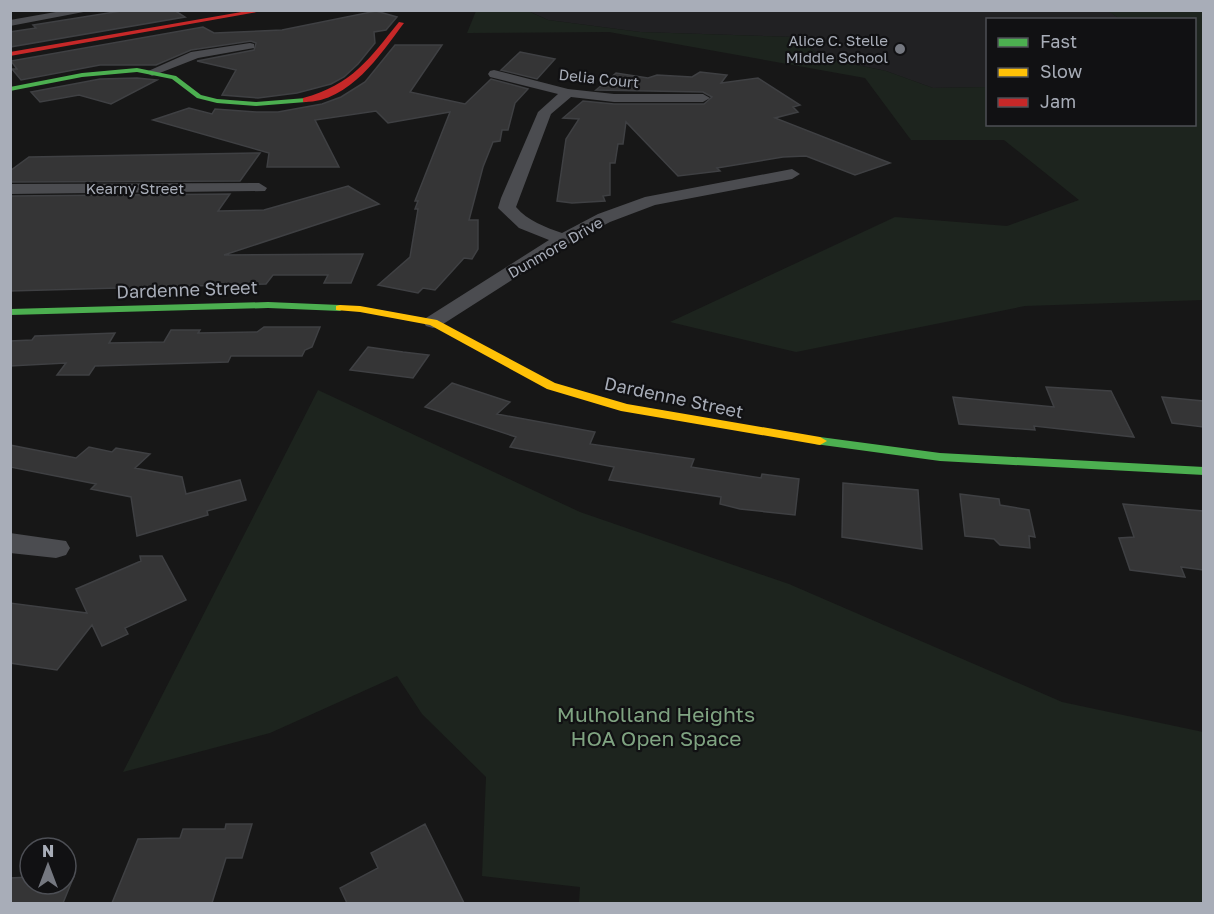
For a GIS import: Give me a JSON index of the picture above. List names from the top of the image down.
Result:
{
  "streets": {
    "street": [
      "Delia Court",
      "Kearny Street",
      "Dunmore Drive",
      "Dardenne Street"
    ]
  },
  "crossings": [
    ["Dunmore Drive", "Dardenne Street"]
  ],
  "parks": ["Mulholland Heights HOA Open Space"],
  "places": ["Alice C. Stelle Middle School"],
  "legend": ["Fast", "Slow", "Jam"],
  "north": "top"
}
